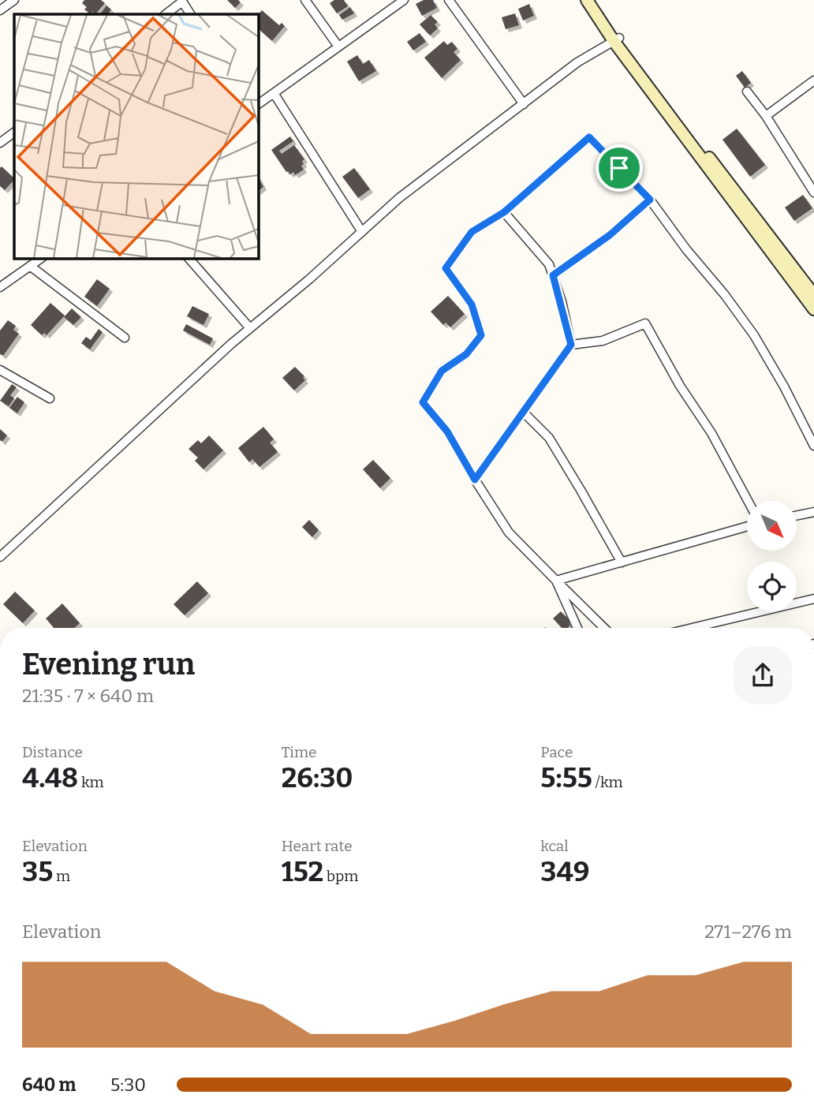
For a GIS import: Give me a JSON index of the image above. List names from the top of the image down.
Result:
{
  "north": "bottom right",
  "page": {
    "heading": ["Evening run", "21:35 · 7 × 640 m"],
    "stats": [
      ["Distance", "4.48 km"],
      ["Time", "26:30"],
      ["Pace", "5:55 /km"],
      ["Elevation", "35 m"],
      ["Heart rate", "152 bpm"],
      ["kcal", "349"]
    ],
    "chart": ["Elevation", "271–276 m"],
    "list": [
      {
        "name": "640 m",
        "note": "5:30"
      }
    ]
  }
}
